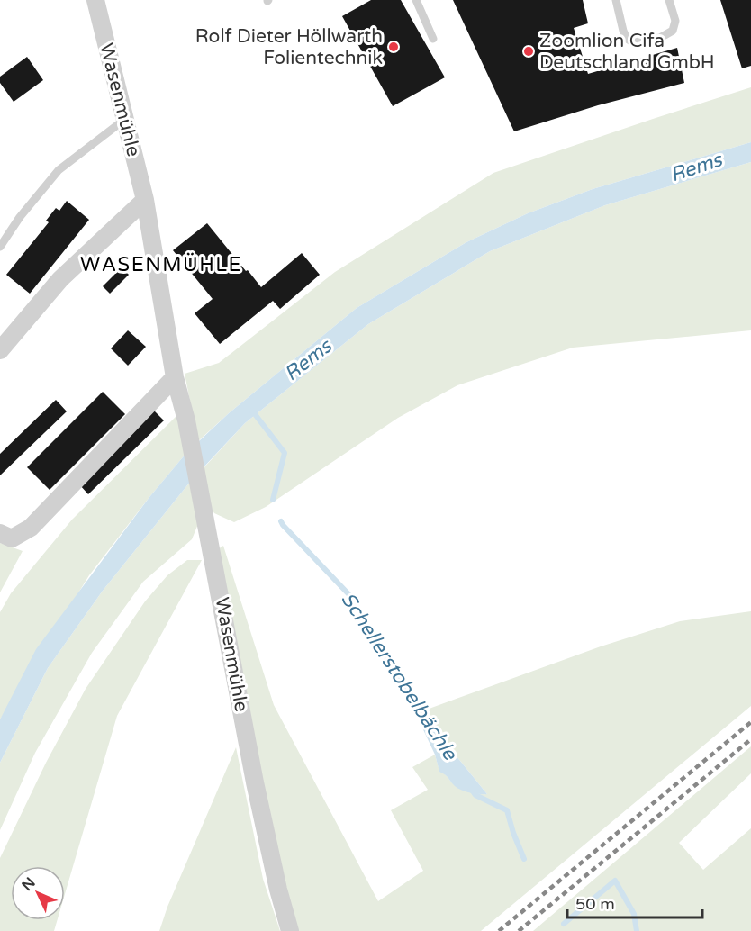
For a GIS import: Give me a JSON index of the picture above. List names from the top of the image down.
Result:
{
  "streets": {
    "street": ["Wasenmühle"]
  },
  "districts": ["WASENMÜHLE"],
  "water": ["Rems", "Schellerstobelbächle"],
  "places": ["Rolf Dieter Höllwarth Folientechnik", "Zoomlion Cifa Deutschland GmbH"],
  "scale_bar": "50 m",
  "north": "top left"
}
